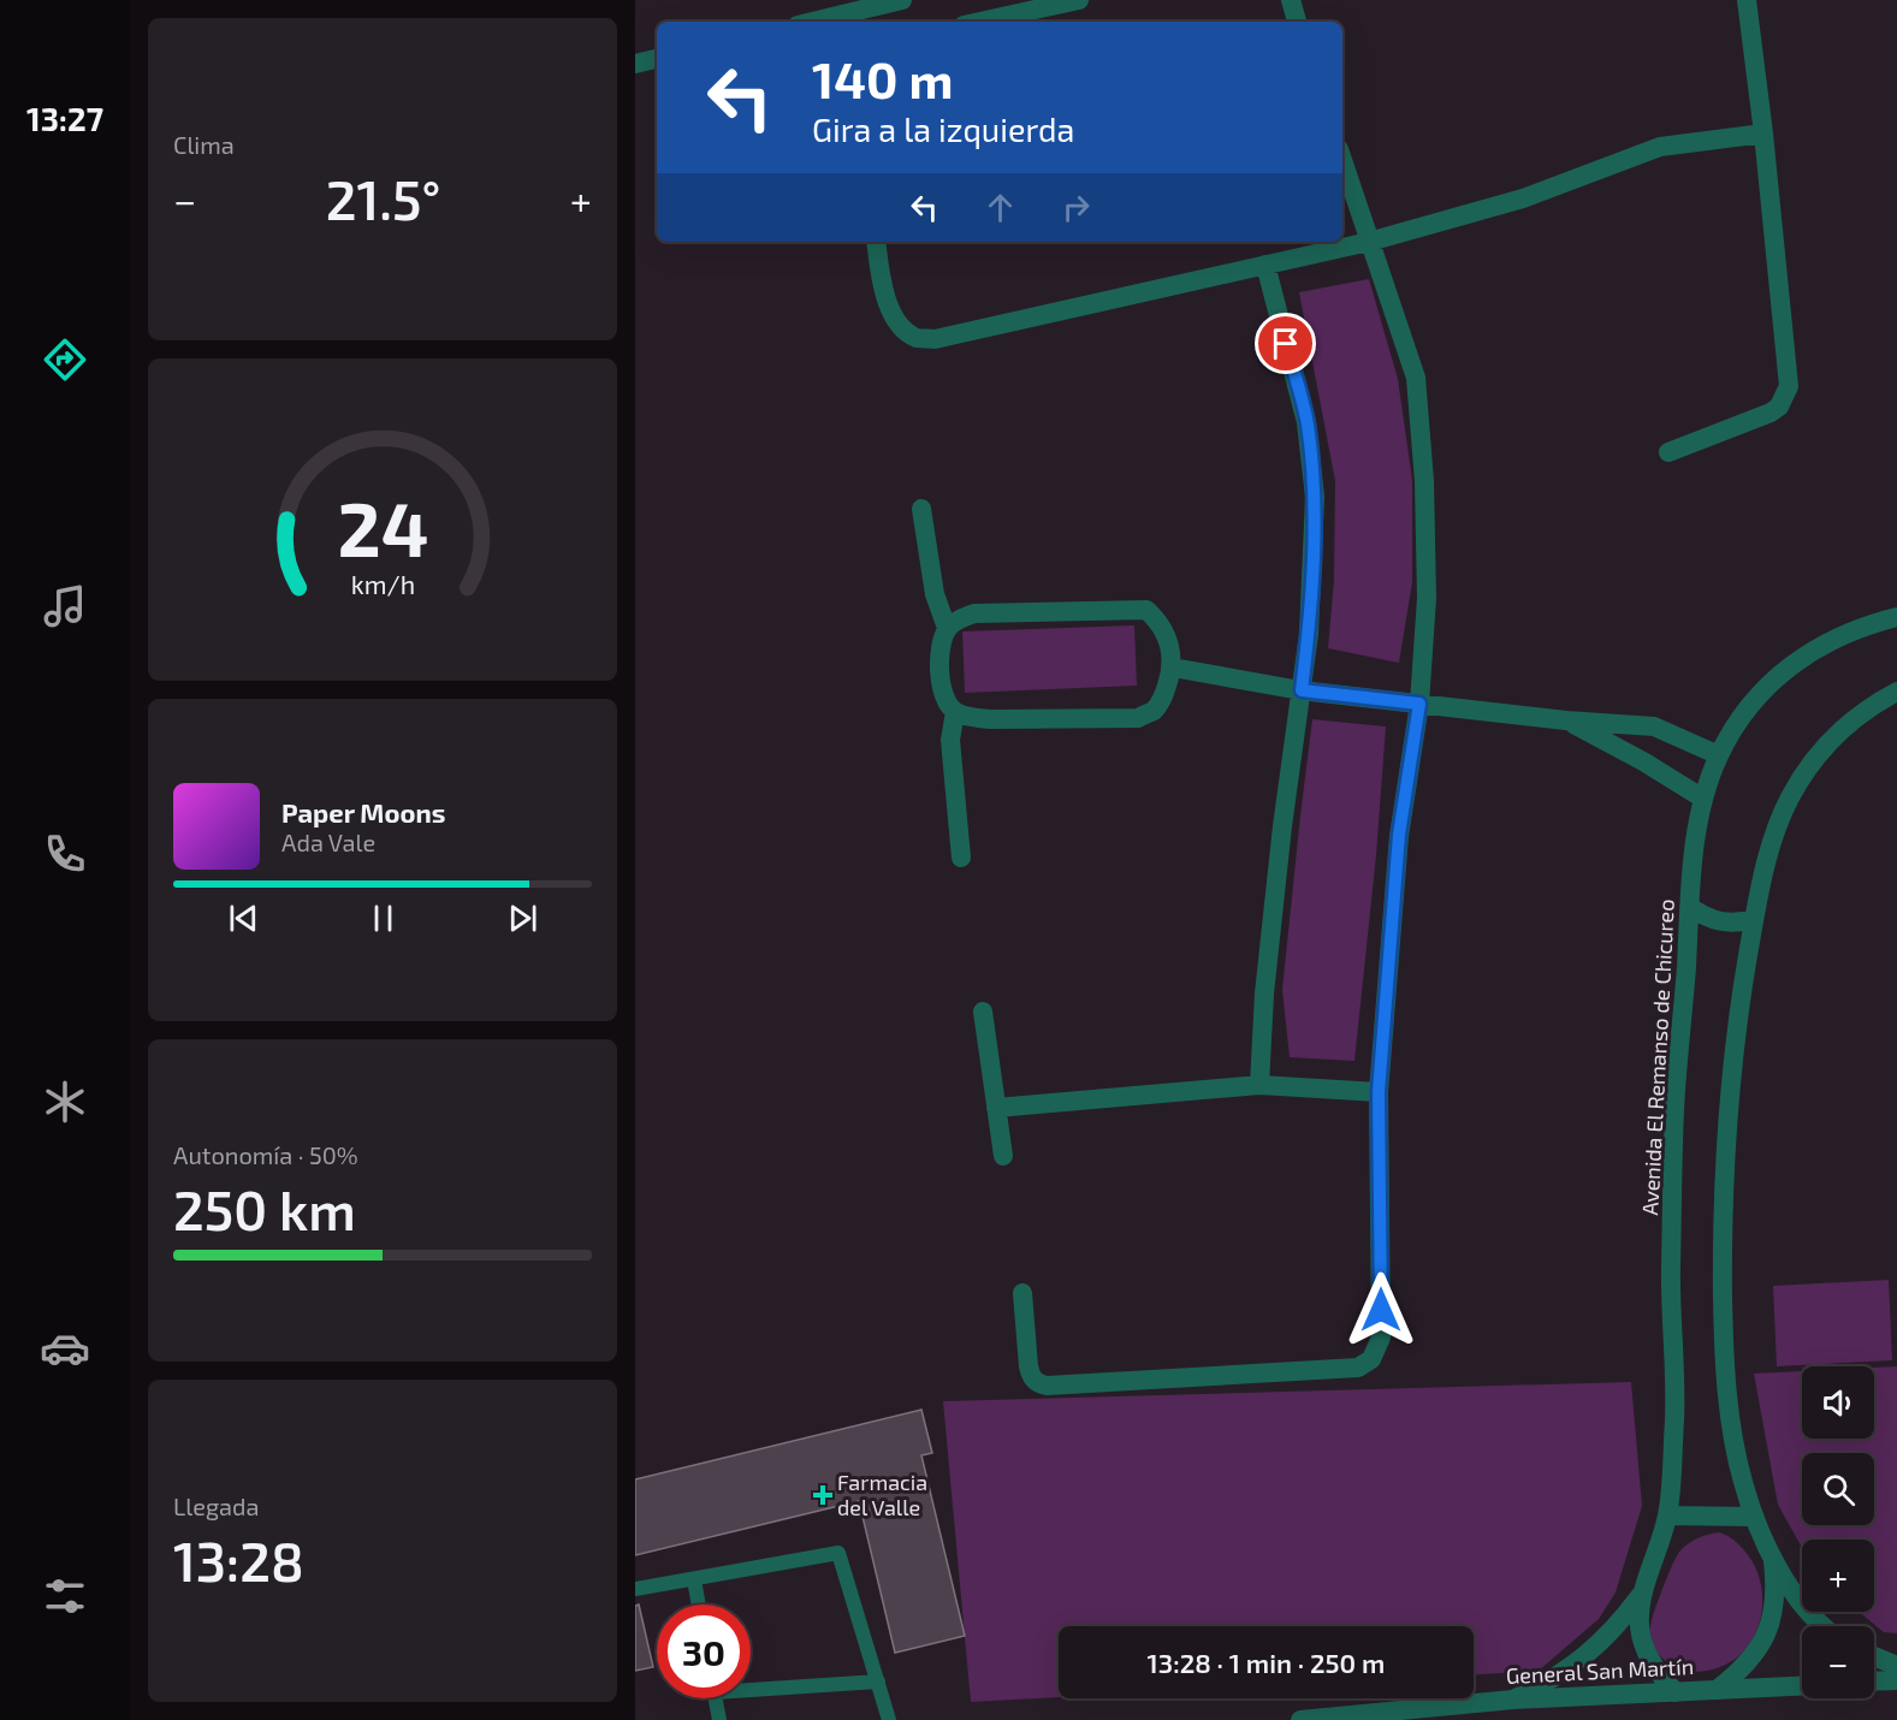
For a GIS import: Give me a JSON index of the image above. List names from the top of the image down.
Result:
{
  "streets": {
    "street": ["Avenida El Remanso de Chicureo", "General San Martín"]
  },
  "crossings": [
    ["Avenida El Remanso de Chicureo", "General San Martín"]
  ],
  "places": {
    "health": ["Farmacia del Valle"]
  },
  "page": {
    "tabs": "13:27",
    "tile": [
      "Clima",
      ["Autonomía · 50%", "250 km"],
      ["Llegada", "13:28"]
    ],
    "turn": ["140 m", "Gira a la izquierda"],
    "heat": ["−", "21.5°", "+"],
    "song": ["Paper Moons", "Ada Vale"],
    "map_buttons": ["+", "−"],
    "limit": "30",
    "trip": "13:28 · 1 min · 250 m",
    "gauge": ["24", "km/h"]
  }
}
